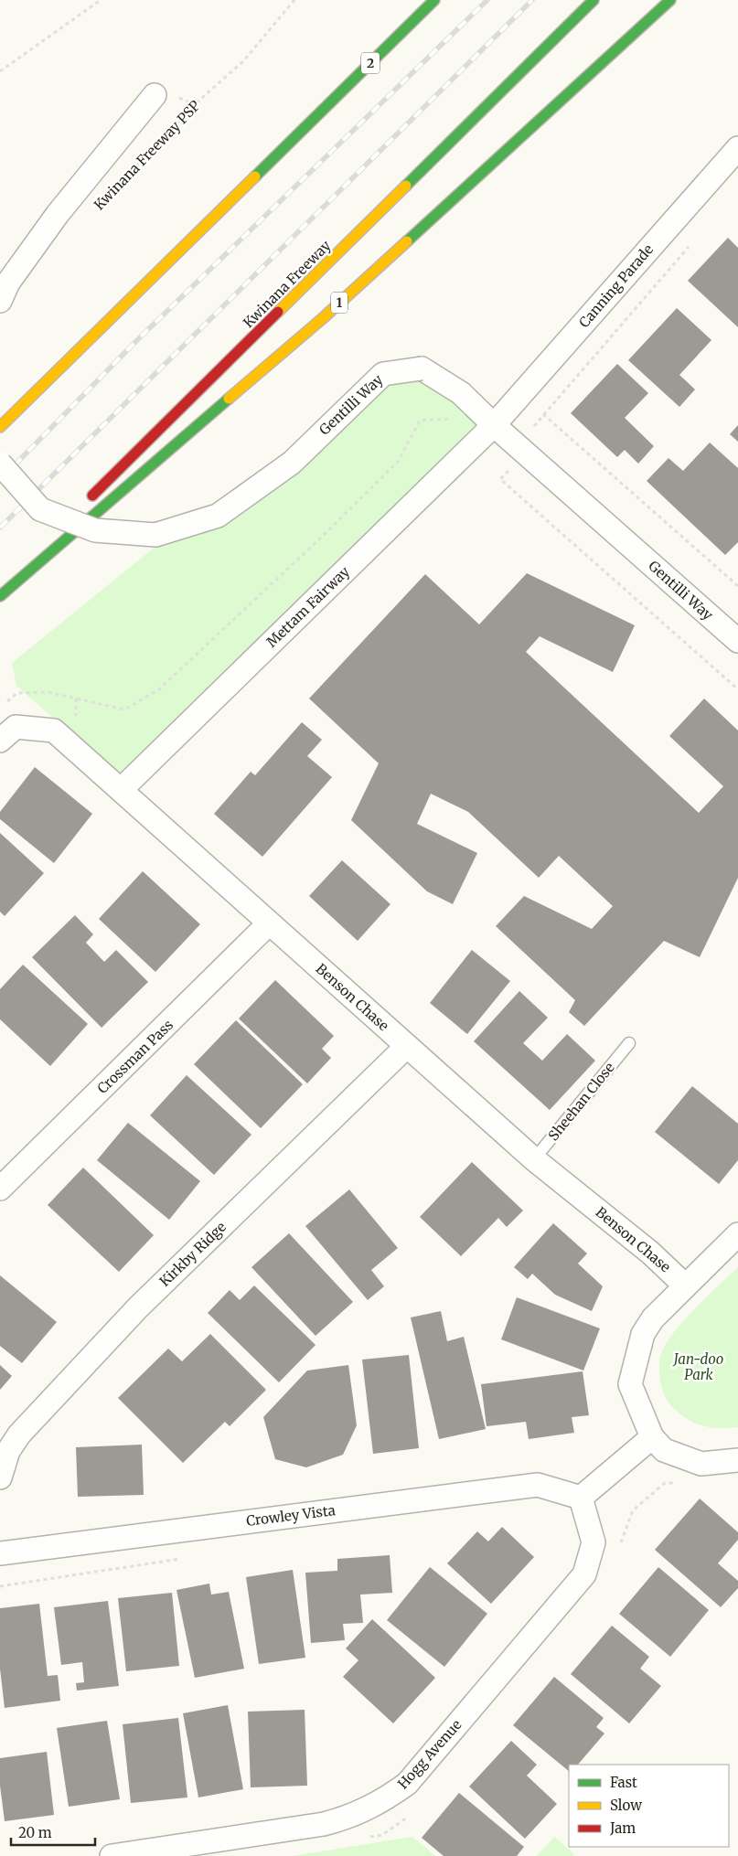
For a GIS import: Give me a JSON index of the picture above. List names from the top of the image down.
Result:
{
  "streets": {
    "highway": ["2", "Kwinana Freeway", "1"],
    "street": [
      "Canning Parade",
      "Gentilli Way",
      "Mettam Fairway",
      "Benson Chase",
      "Crossman Pass",
      "Kirkby Ridge",
      "Crowley Vista",
      "Hogg Avenue"
    ],
    "lane": ["Sheehan Close"],
    "path": ["Kwinana Freeway PSP"]
  },
  "crossings": [
    ["Canning Parade", "Gentilli Way"],
    ["Canning Parade", "Mettam Fairway"],
    ["Gentilli Way", "Mettam Fairway"],
    ["Mettam Fairway", "Benson Chase"],
    ["Benson Chase", "Crossman Pass"],
    ["Benson Chase", "Sheehan Close"],
    ["Benson Chase", "Kirkby Ridge"]
  ],
  "parks": ["Jan-doo Park"],
  "legend": ["Fast", "Slow", "Jam"],
  "scale_bar": "20 m"
}
